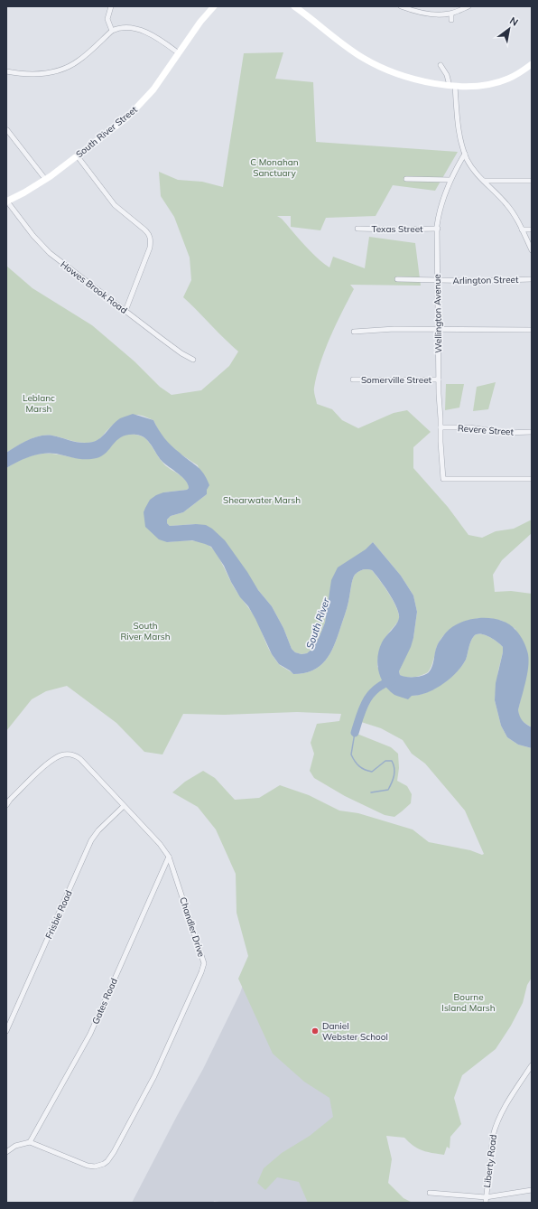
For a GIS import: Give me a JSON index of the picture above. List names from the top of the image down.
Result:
{
  "streets": {
    "street": [
      "South River Street",
      "Texas Street",
      "Arlington Street",
      "Howes Brook Road",
      "Wellington Avenue",
      "Somerville Street",
      "Revere Street",
      "Frisbie Road",
      "Chandler Drive",
      "Gates Road",
      "Liberty Road"
    ]
  },
  "crossings": [
    ["South River Street", "Howes Brook Road"],
    ["Texas Street", "Wellington Avenue"],
    ["Arlington Street", "Wellington Avenue"],
    ["Wellington Avenue", "Somerville Street"],
    ["Wellington Avenue", "Revere Street"],
    ["Frisbie Road", "Chandler Drive"],
    ["Chandler Drive", "Gates Road"]
  ],
  "water": ["South River"],
  "parks": [
    "C Monahan Sanctuary",
    "Leblanc Marsh",
    "Shearwater Marsh",
    "South River Marsh",
    "Bourne Island Marsh"
  ],
  "places": ["Daniel Webster School"],
  "north": "top right"
}
